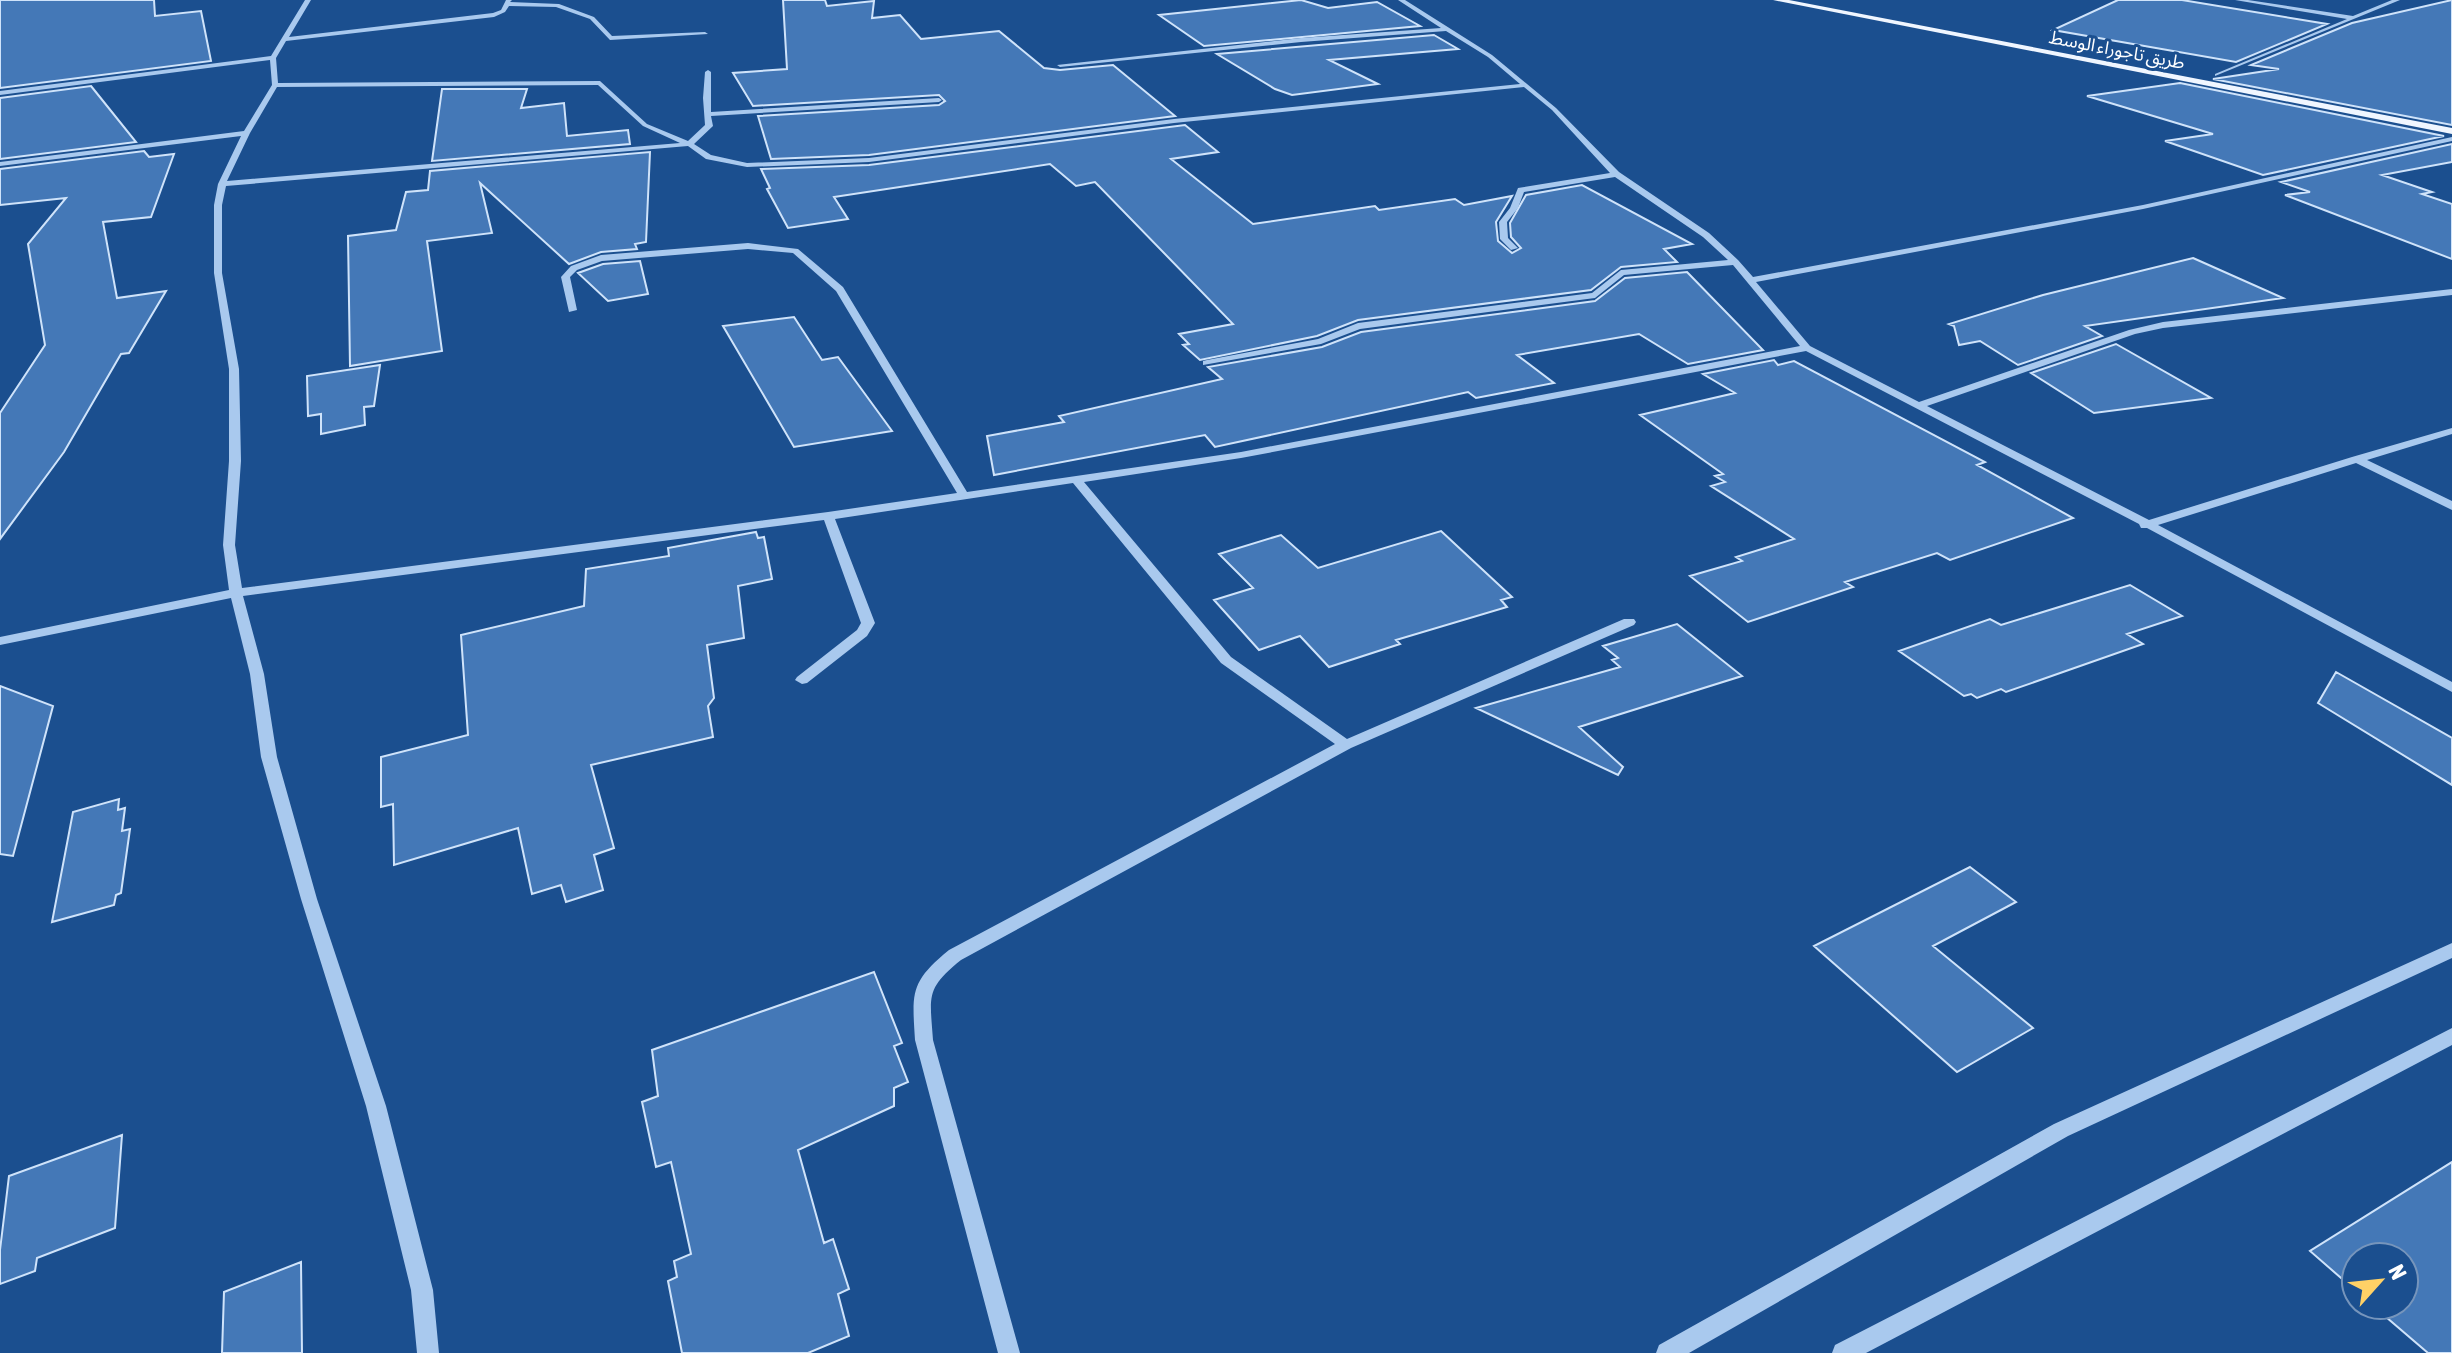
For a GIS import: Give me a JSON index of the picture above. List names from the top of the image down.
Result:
{
  "streets": {
    "main road": ["طريق تاجوراء الوسط"]
  },
  "north": "top right"
}
